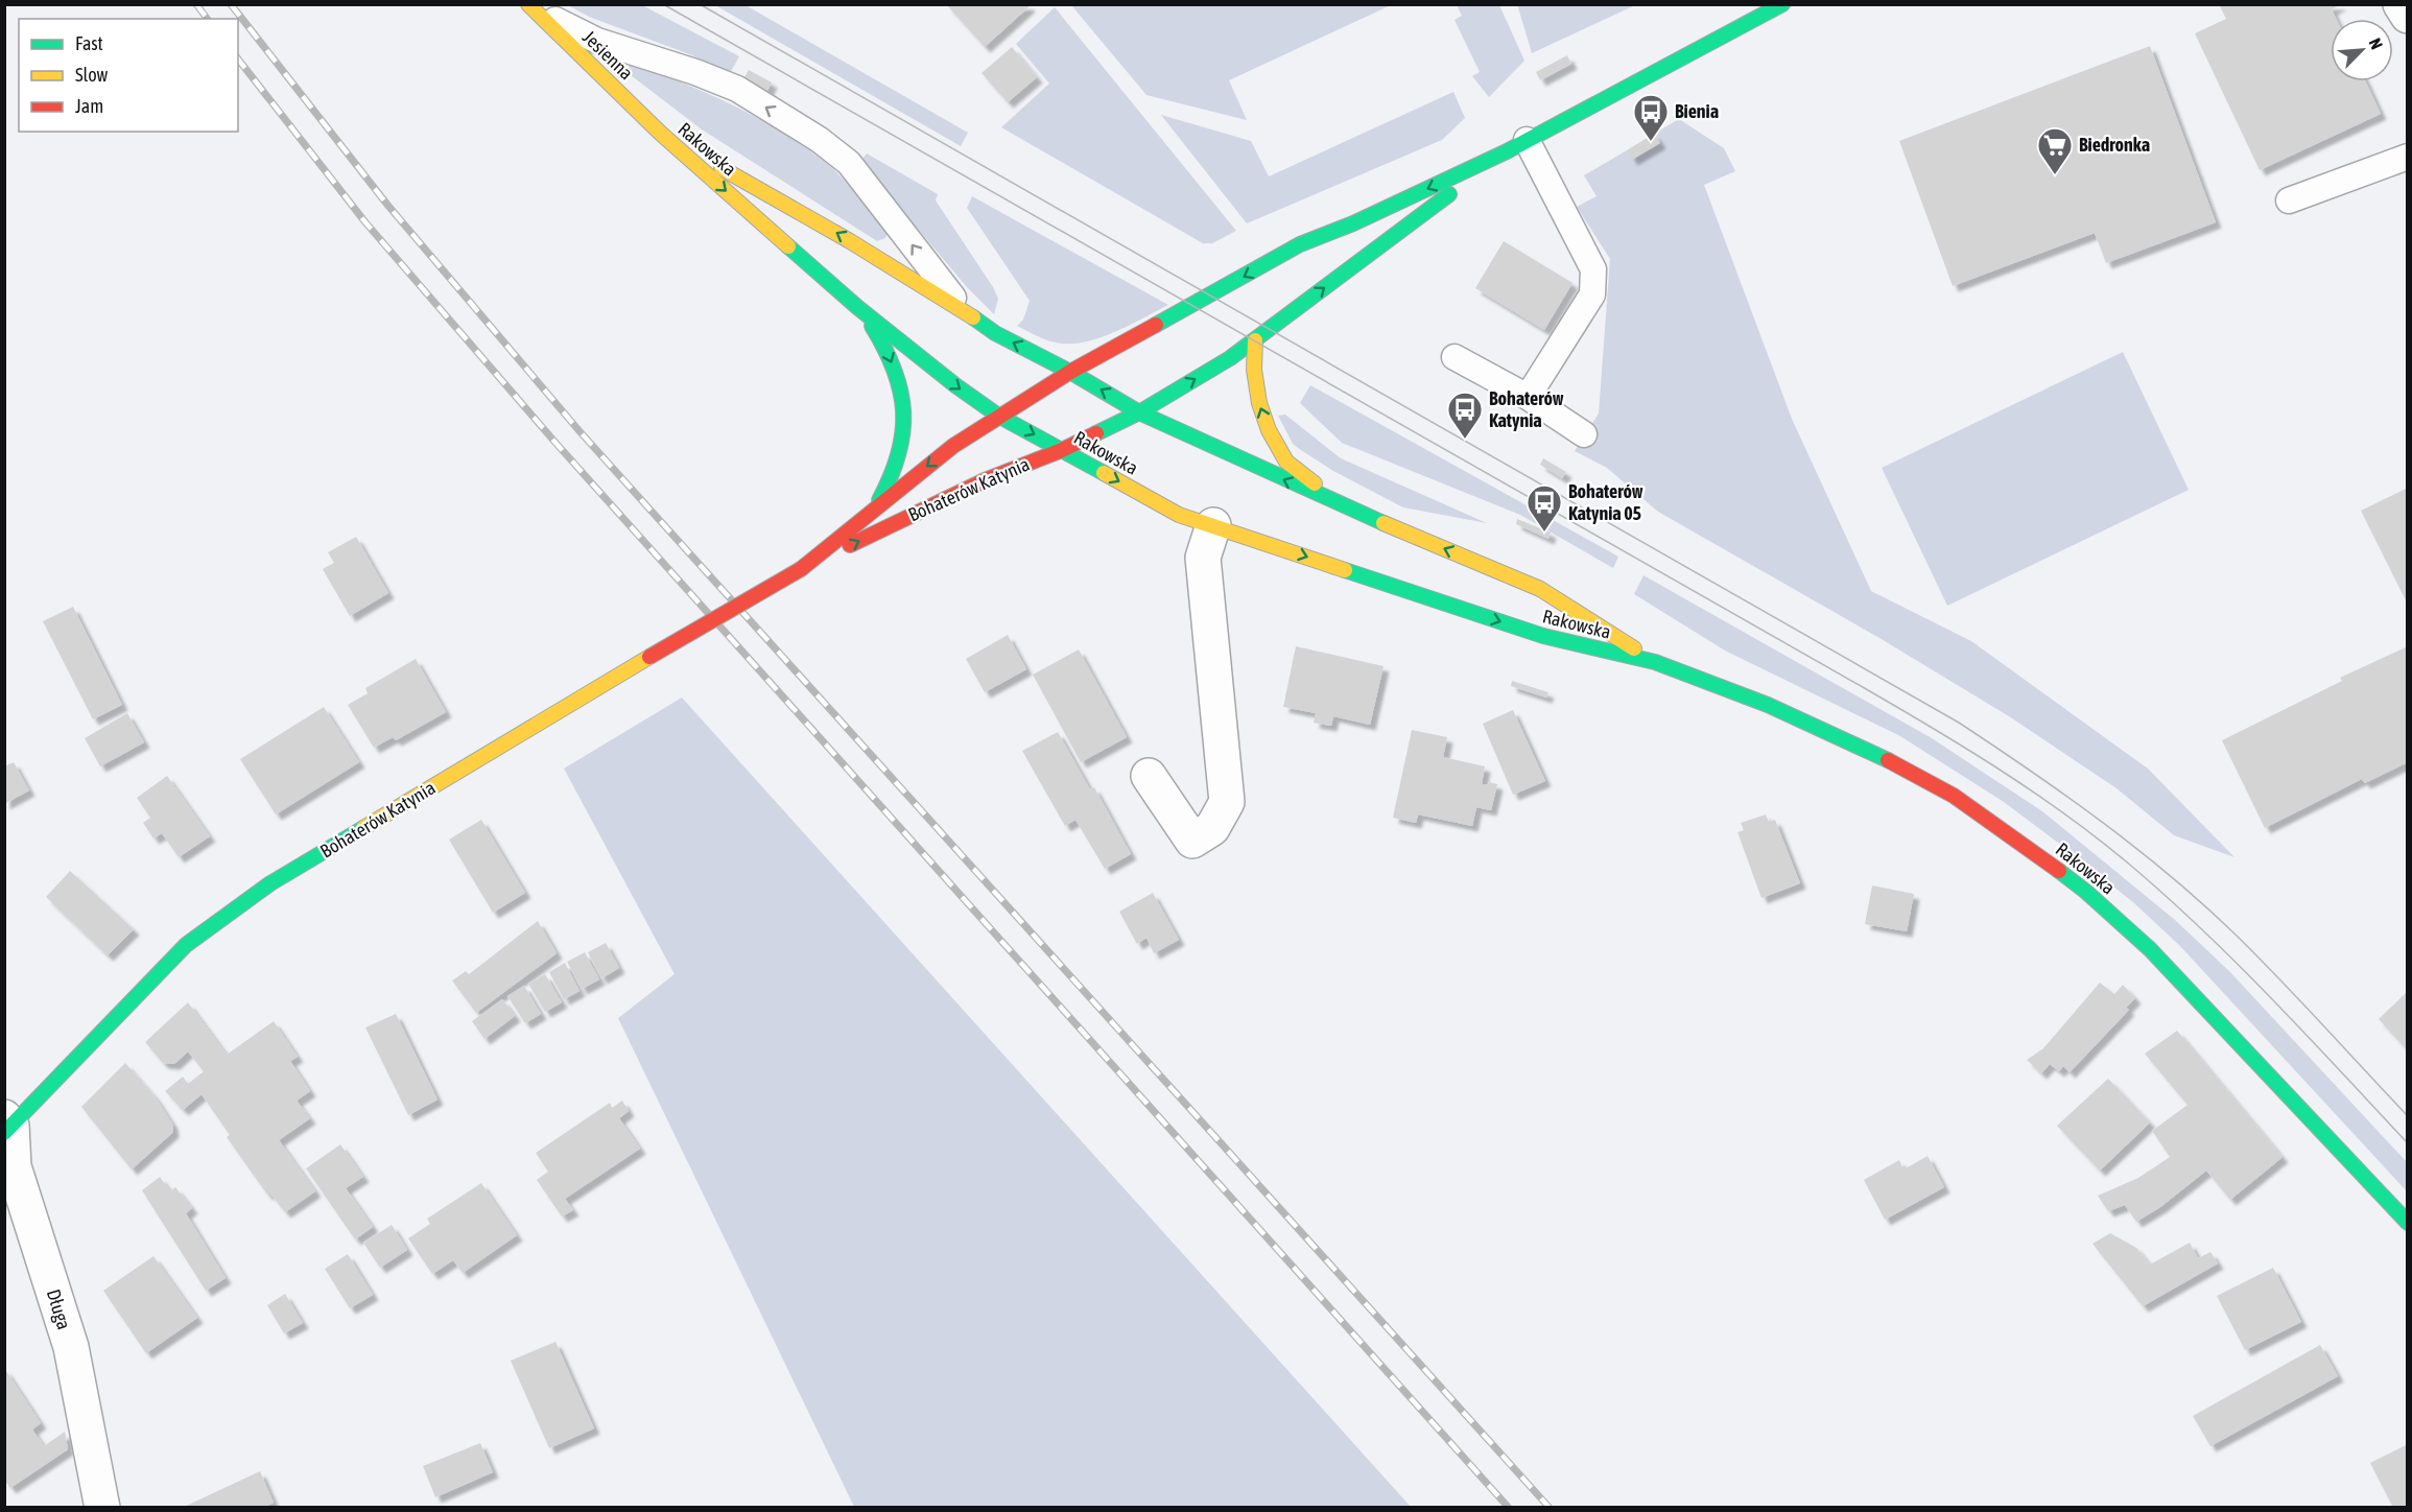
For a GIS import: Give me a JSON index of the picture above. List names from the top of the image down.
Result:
{
  "streets": {
    "street": [
      "Jesienna",
      "Rakowska",
      "Bohaterów Katynia",
      "Długa"
    ]
  },
  "crossings": [
    ["Jesienna", "Rakowska"],
    ["Rakowska", "Bohaterów Katynia"],
    ["Bohaterów Katynia", "Długa"]
  ],
  "places": {
    "bus stop": ["Bienia", "Bohaterów Katynia", "Bohaterów Katynia 05"],
    "supermarket": ["Biedronka"]
  },
  "legend": ["Fast", "Slow", "Jam"],
  "north": "top right"
}
